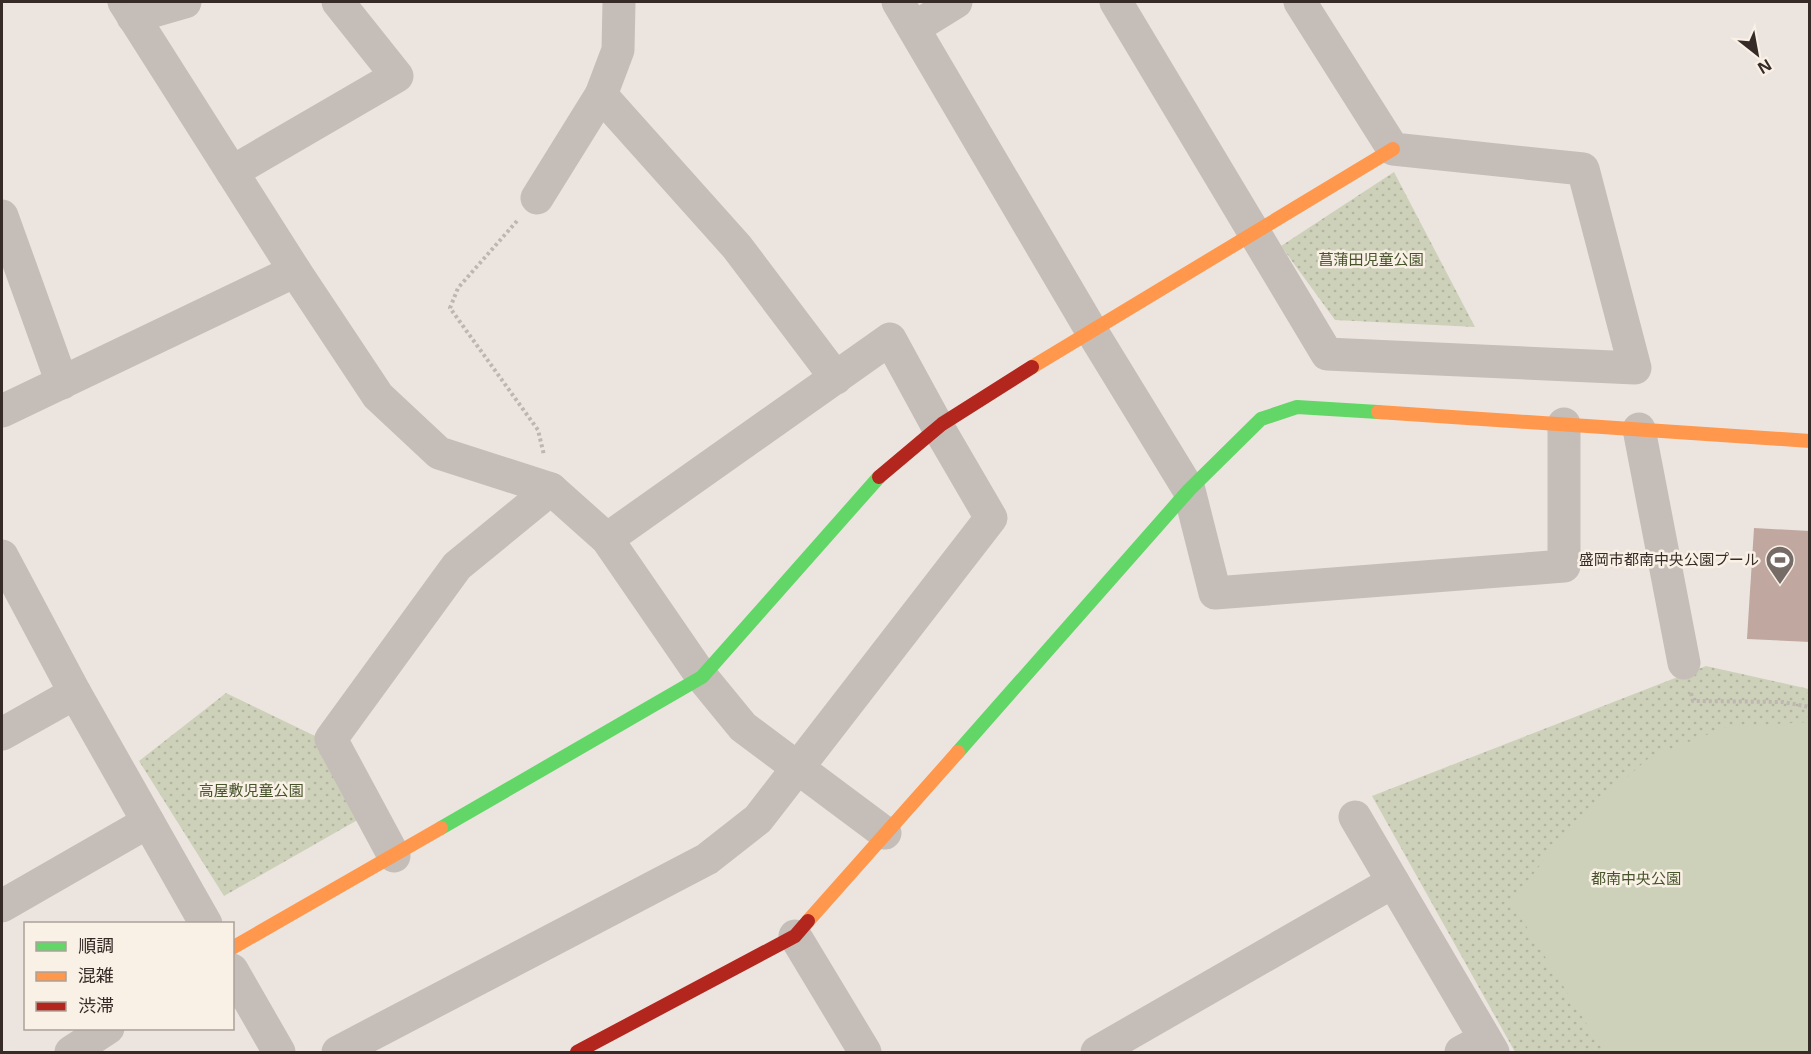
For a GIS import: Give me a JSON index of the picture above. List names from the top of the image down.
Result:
{
  "parks": ["菖蒲田児童公園", "高屋敷児童公園", "都南中央公園"],
  "places": {
    "sports": ["盛岡市都南中央公園プール"]
  },
  "legend": ["順調", "混雑", "渋滞"],
  "north": "bottom right"
}
